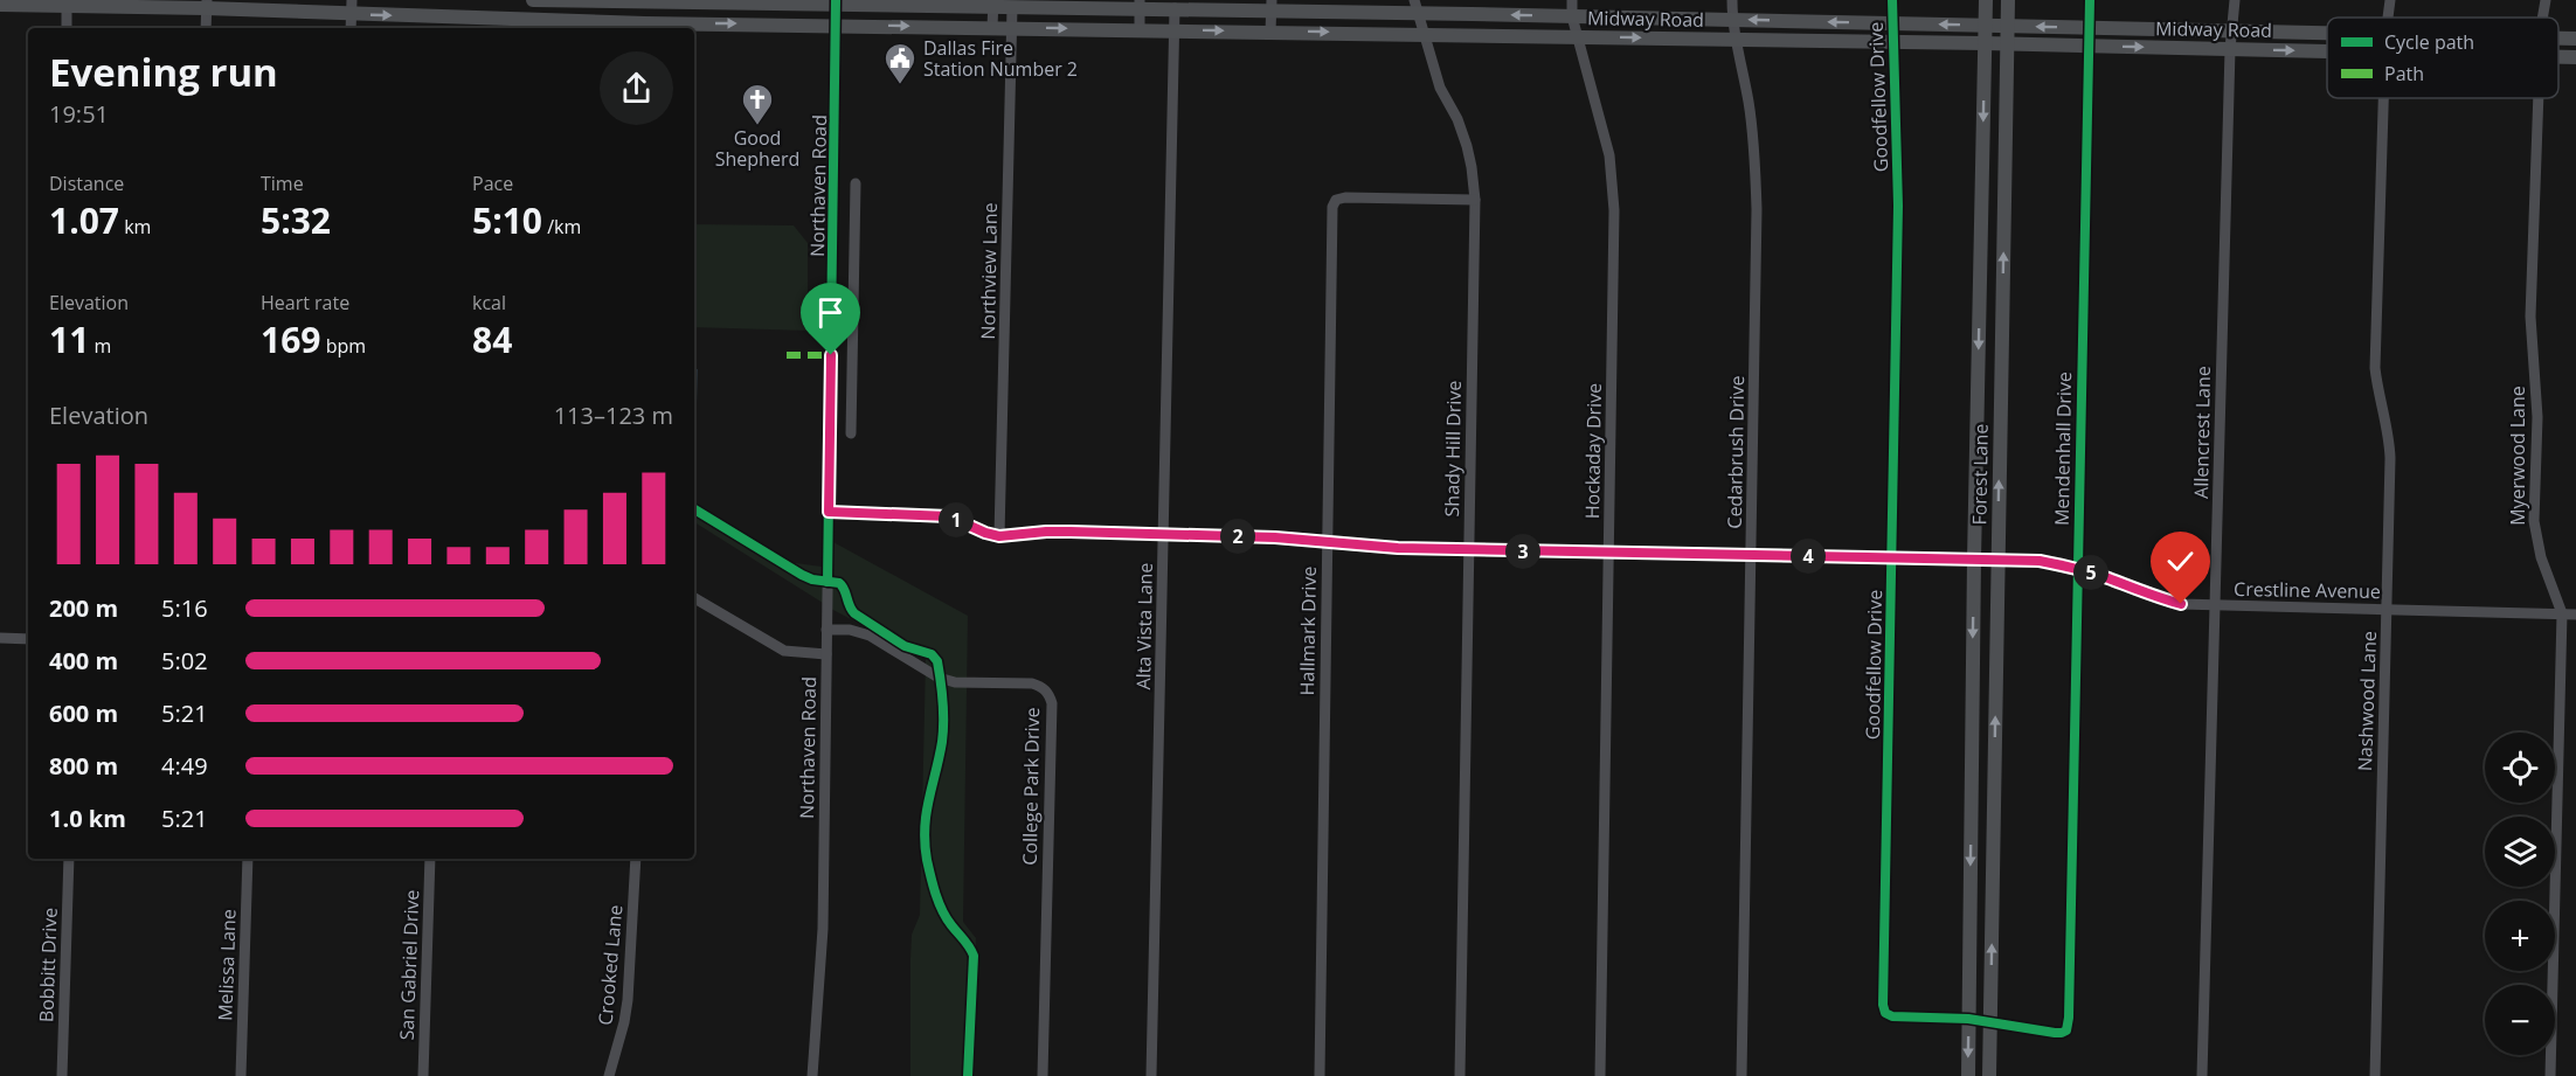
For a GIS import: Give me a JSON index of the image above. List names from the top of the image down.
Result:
{
  "streets": {
    "main road": ["Midway Road", "Forest Lane"],
    "street": [
      "Goodfellow Drive",
      "Northaven Road",
      "Northview Lane",
      "Allencrest Lane",
      "Shady Hill Drive",
      "Mendenhall Drive",
      "Hockaday Drive",
      "Cedarbrush Drive",
      "Myerwood Lane",
      "Crestline Avenue",
      "Alta Vista Lane",
      "Hallmark Drive",
      "Nashwood Lane",
      "College Park Drive",
      "Bobbitt Drive",
      "Melissa Lane",
      "San Gabriel Drive",
      "Crooked Lane"
    ]
  },
  "crossings": [
    ["Midway Road", "Goodfellow Drive"],
    ["Midway Road", "Northaven Road"],
    ["Midway Road", "Northview Lane"],
    ["Midway Road", "Allencrest Lane"],
    ["Midway Road", "Shady Hill Drive"],
    ["Midway Road", "Mendenhall Drive"],
    ["Midway Road", "Hockaday Drive"],
    ["Midway Road", "Cedarbrush Drive"],
    ["Midway Road", "Forest Lane"],
    ["Midway Road", "Alta Vista Lane"],
    ["Goodfellow Drive", "Mendenhall Drive"],
    ["Goodfellow Drive", "Forest Lane"],
    ["Goodfellow Drive", "Crestline Avenue"],
    ["Northaven Road", "Crestline Avenue"],
    ["Northaven Road", "College Park Drive"],
    ["Northview Lane", "Crestline Avenue"],
    ["Allencrest Lane", "Crestline Avenue"],
    ["Shady Hill Drive", "Crestline Avenue"],
    ["Shady Hill Drive", "Hallmark Drive"],
    ["Mendenhall Drive", "Forest Lane"],
    ["Mendenhall Drive", "Crestline Avenue"],
    ["Hockaday Drive", "Crestline Avenue"],
    ["Cedarbrush Drive", "Crestline Avenue"],
    ["Myerwood Lane", "Crestline Avenue"],
    ["Forest Lane", "Crestline Avenue"],
    ["Crestline Avenue", "Alta Vista Lane"],
    ["Crestline Avenue", "Hallmark Drive"],
    ["Crestline Avenue", "Nashwood Lane"]
  ],
  "places": {
    "public building": ["Dallas Fire Station Number 2"],
    "church": ["Good Shepherd"]
  },
  "legend": ["Cycle path", "Path"],
  "page": {
    "heading": ["Evening run", "19:51"],
    "stats": [
      ["Distance", "1.07 km"],
      ["Time", "5:32"],
      ["Pace", "5:10 /km"],
      ["Elevation", "11 m"],
      ["Heart rate", "169 bpm"],
      ["kcal", "84"]
    ],
    "chart": ["Elevation", "113–123 m"],
    "pins": [
      "1",
      "2",
      "3",
      "4",
      "5"
    ],
    "list": [
      {
        "name": "200 m",
        "note": "5:16"
      },
      {
        "name": "400 m",
        "note": "5:02"
      },
      {
        "name": "600 m",
        "note": "5:21"
      },
      {
        "name": "800 m",
        "note": "4:49"
      },
      {
        "name": "1.0 km",
        "note": "5:21"
      }
    ],
    "map_buttons": ["+", "−"]
  }
}
